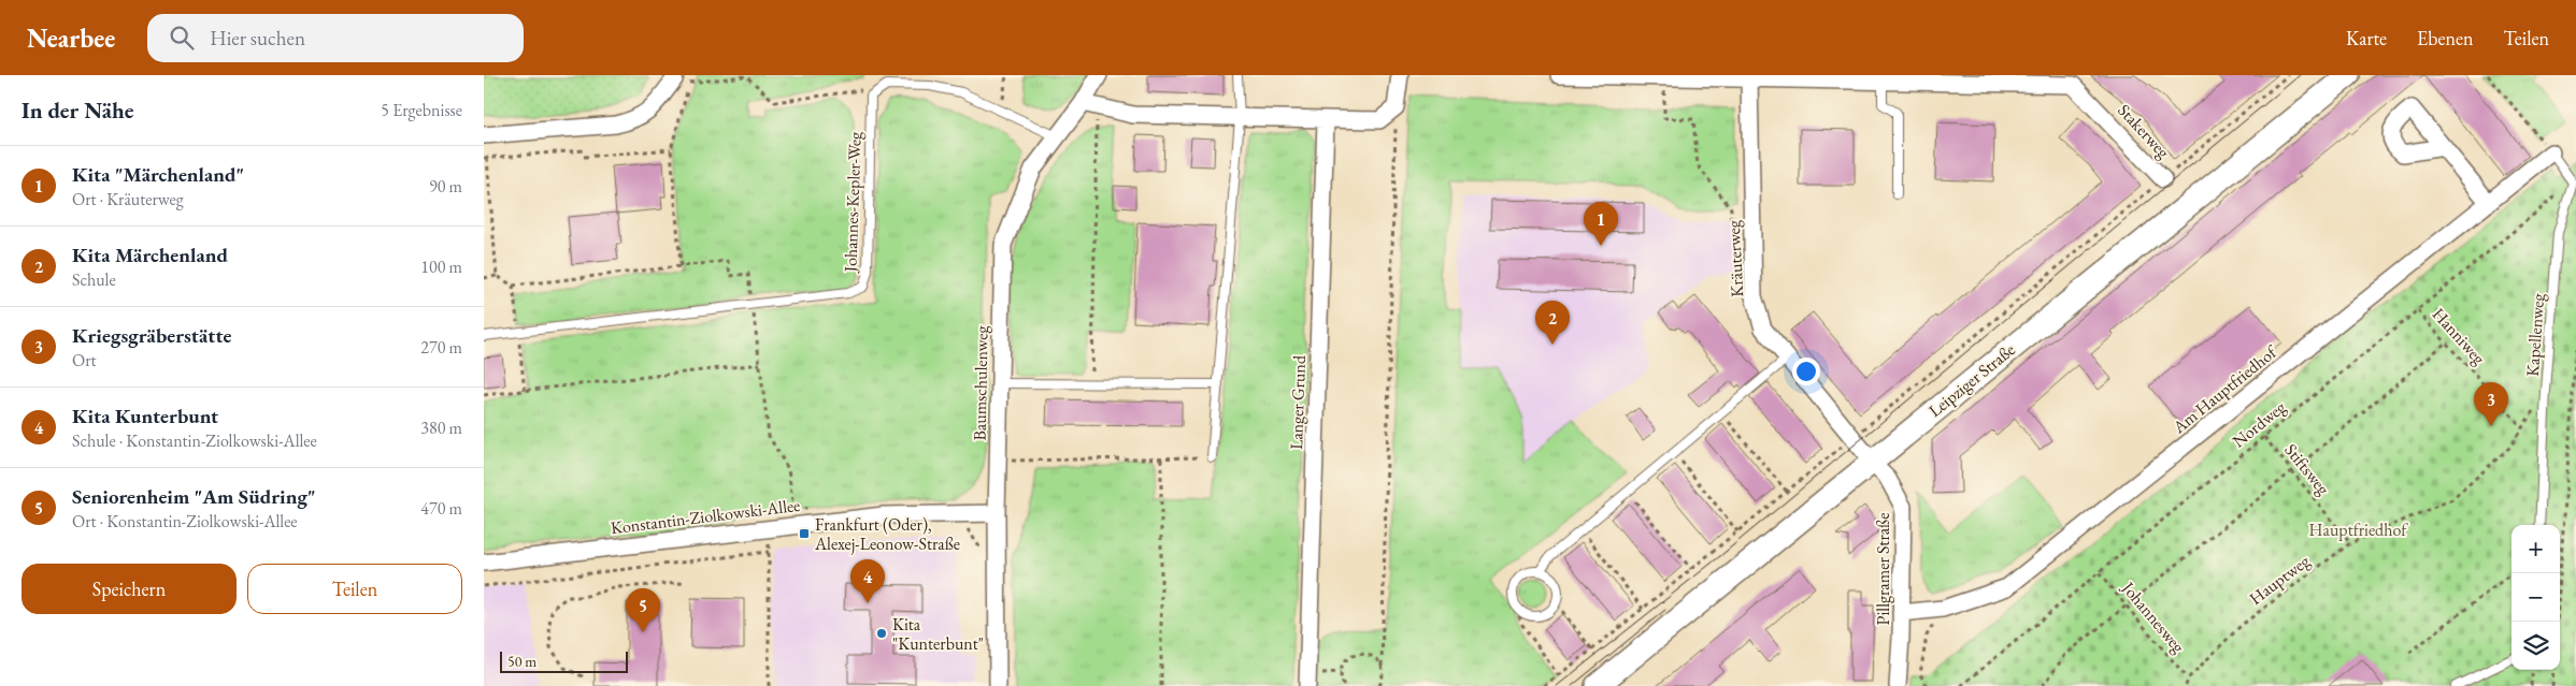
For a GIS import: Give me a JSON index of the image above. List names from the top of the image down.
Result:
{
  "streets": {
    "street": [
      "Stakerweg",
      "Kräuterweg",
      "Leipziger Straße",
      "Baumschulenweg",
      "Am Hauptfriedhof",
      "Langer Grund",
      "Konstantin-Ziolkowski-Allee",
      "Pillgramer Straße"
    ],
    "lane": ["Johannes-Kepler-Weg", "Kapellenweg"],
    "path": [
      "Hanniweg",
      "Nordweg",
      "Stiftsweg",
      "Hauptweg",
      "Johannesweg"
    ]
  },
  "crossings": [
    ["Stakerweg", "Kräuterweg"],
    ["Kräuterweg", "Leipziger Straße"],
    ["Kräuterweg", "Pillgramer Straße"],
    ["Kapellenweg", "Nordweg"],
    ["Kapellenweg", "Hauptweg"],
    ["Hanniweg", "Nordweg"],
    ["Hanniweg", "Hauptweg"],
    ["Leipziger Straße", "Pillgramer Straße"],
    ["Baumschulenweg", "Konstantin-Ziolkowski-Allee"],
    ["Am Hauptfriedhof", "Pillgramer Straße"],
    ["Nordweg", "Stiftsweg"],
    ["Nordweg", "Johannesweg"],
    ["Stiftsweg", "Hauptweg"],
    ["Hauptweg", "Johannesweg"]
  ],
  "parks": ["Hauptfriedhof"],
  "places": {
    "transit": ["Frankfurt (Oder), Alexej-Leonow-Straße"],
    "other": ["Kita \"Kunterbunt\""]
  },
  "scale_bar": "50 m",
  "page": {
    "header": "Nearbee",
    "search": "Hier suchen",
    "nav": ["Karte", "Ebenen", "Teilen"],
    "heading": ["In der Nähe", "5 Ergebnisse"],
    "list": [
      {
        "mark": "1",
        "name": "Kita \"Märchenland\"",
        "note": "Ort · Kräuterweg",
        "value": "90 m"
      },
      {
        "mark": "2",
        "name": "Kita Märchenland",
        "note": "Schule",
        "value": "100 m"
      },
      {
        "mark": "3",
        "name": "Kriegsgräberstätte",
        "note": "Ort",
        "value": "270 m"
      },
      {
        "mark": "4",
        "name": "Kita Kunterbunt",
        "note": "Schule · Konstantin-Ziolkowski-Allee",
        "value": "380 m"
      },
      {
        "mark": "5",
        "name": "Seniorenheim \"Am Südring\"",
        "note": "Ort · Konstantin-Ziolkowski-Allee",
        "value": "470 m"
      }
    ],
    "pins": [
      "1",
      "2",
      "3",
      "4",
      "5"
    ],
    "map_buttons": ["+", "−"],
    "buttons": ["Speichern", "Teilen"],
    "scale": "50 m"
  }
}
